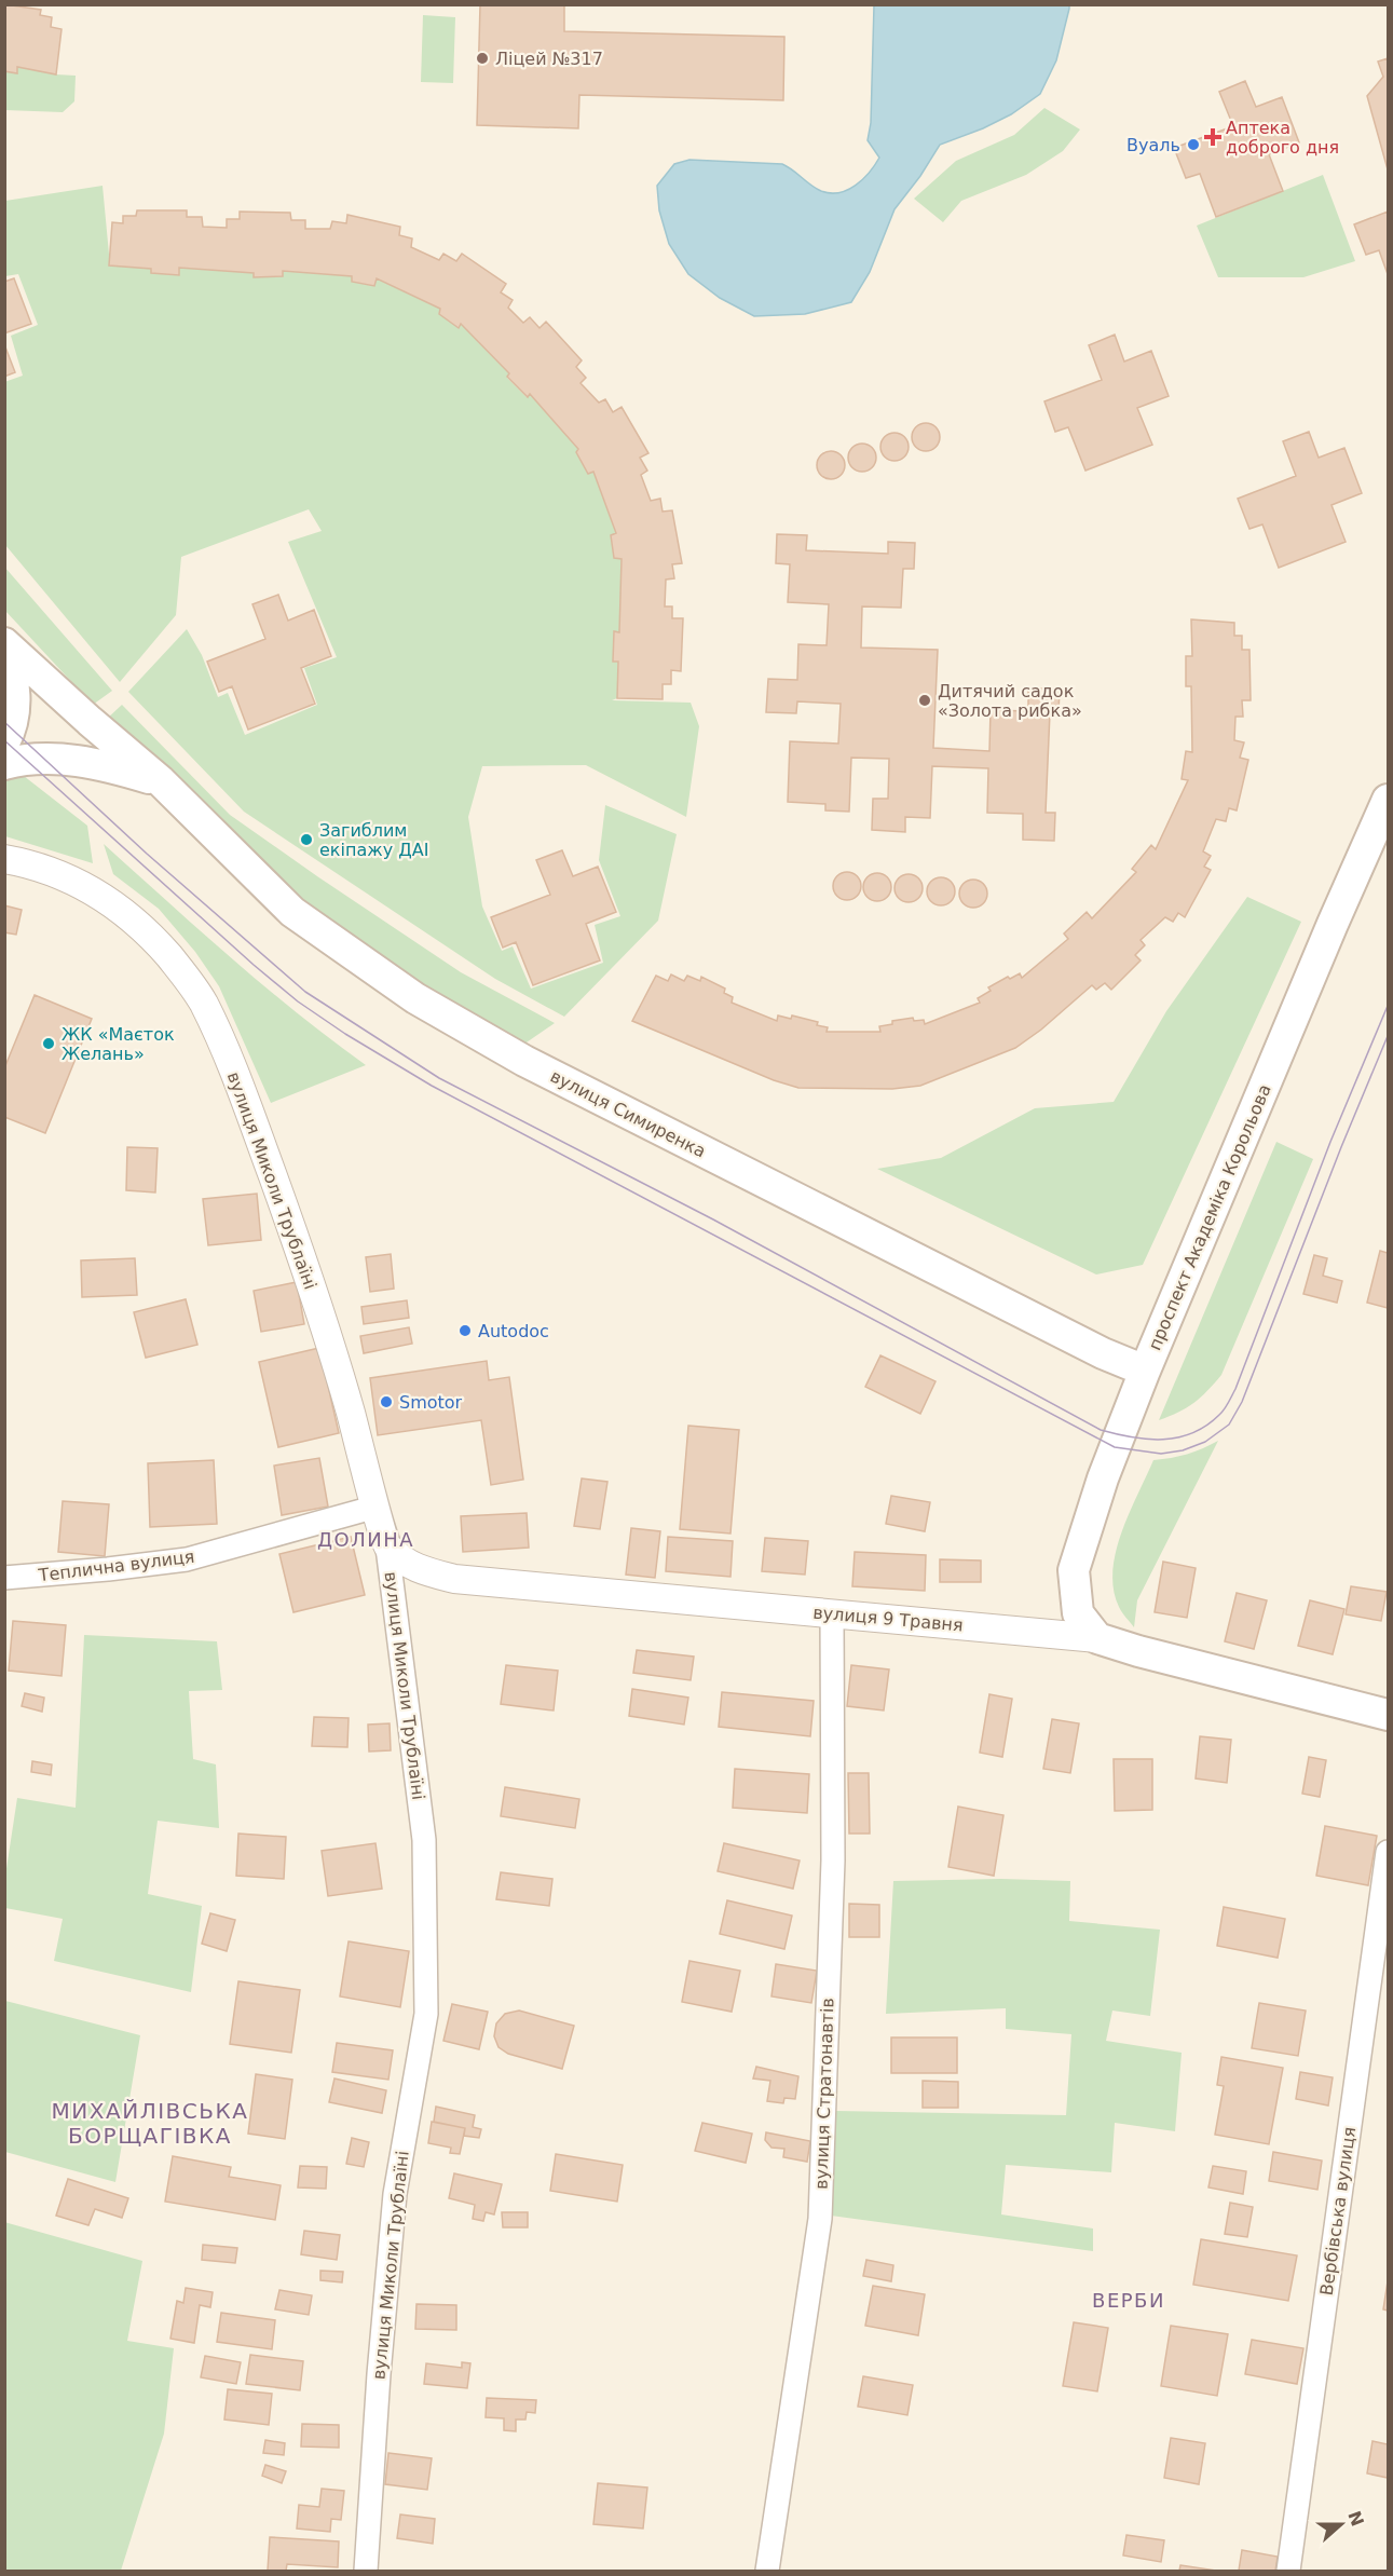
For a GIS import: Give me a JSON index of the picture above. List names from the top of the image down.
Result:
{
  "streets": {
    "main road": ["вулиця Симиренка", "проспект Академіка Корольова", "вулиця 9 Травня"],
    "street": [
      "вулиця Миколи Трублаїні",
      "Теплична вулиця",
      "вулиця Стратонавтів",
      "Вербівська вулиця"
    ]
  },
  "crossings": [
    ["вулиця Симиренка", "проспект Академіка Корольова"],
    ["вулиця Миколи Трублаїні", "Теплична вулиця"],
    ["вулиця Миколи Трублаїні", "вулиця 9 Травня"],
    ["проспект Академіка Корольова", "вулиця 9 Травня"],
    ["вулиця 9 Травня", "вулиця Стратонавтів"]
  ],
  "districts": ["ДОЛИНА", "МИХАЙЛІВСЬКА БОРЩАГІВКА", "ВЕРБИ"],
  "places": {
    "other": [
      "Ліцей №317",
      "Вуаль",
      "Дитячий садок «Золота рибка»",
      "Загиблим екіпажу ДАІ",
      "ЖК «Маєток Желань»",
      "Autodoc",
      "Smotor"
    ],
    "health": ["Аптека доброго дня"]
  },
  "north": "right"
}
